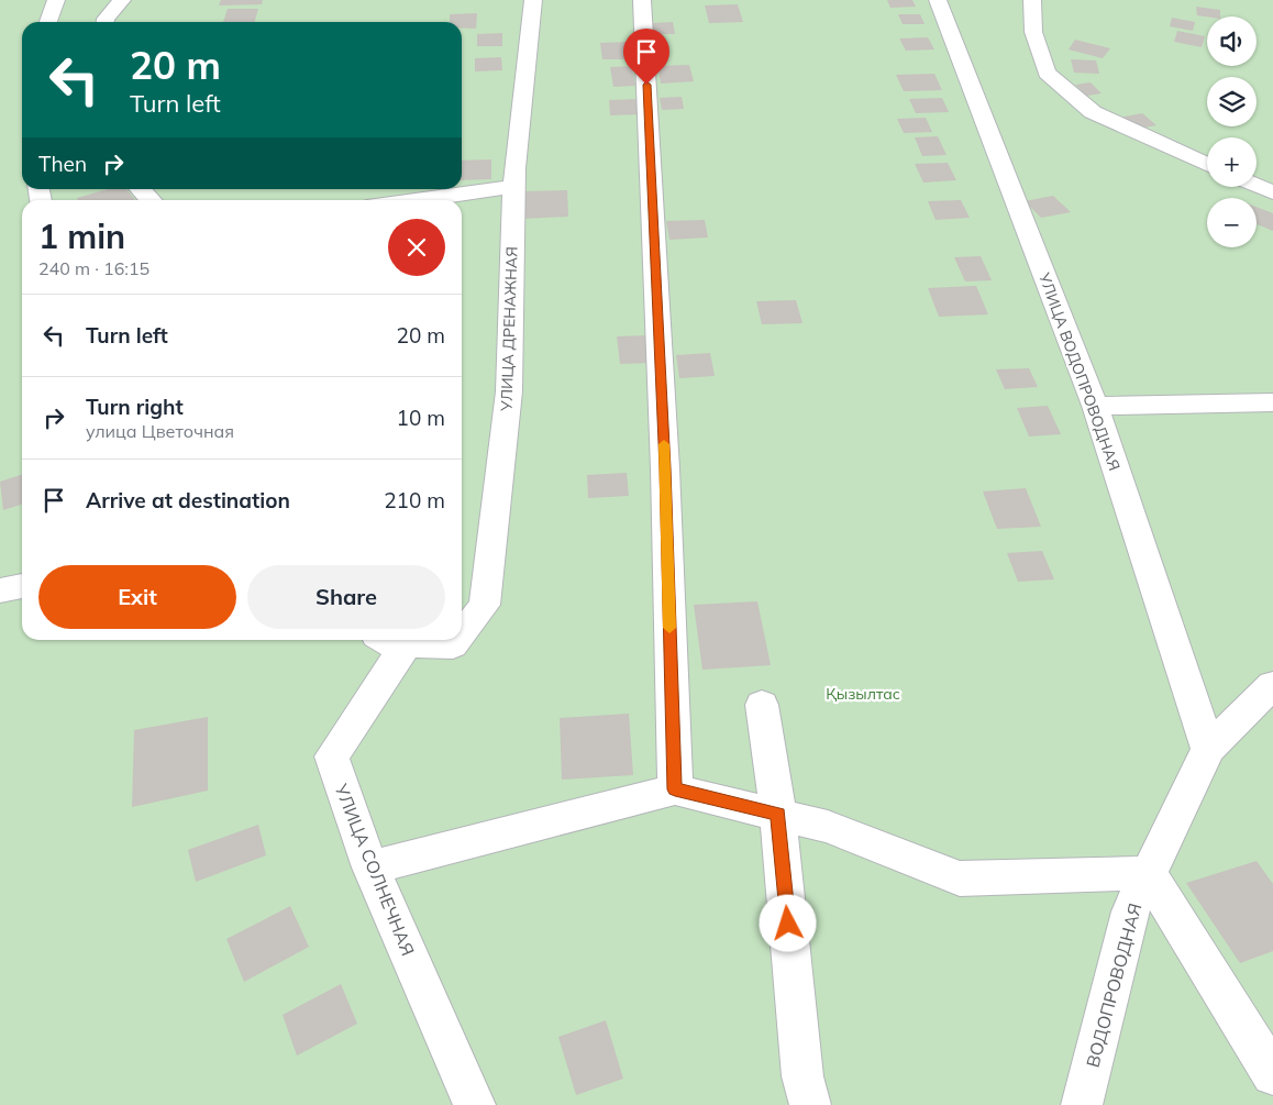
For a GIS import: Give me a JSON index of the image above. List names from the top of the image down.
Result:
{
  "streets": {
    "street": [
      "УЛИЦА ДРЕНАЖНАЯ",
      "УЛИЦА ВОДОПРОВОДНАЯ",
      "УЛИЦА СОЛНЕЧНАЯ",
      "ВОДОПРОВОДНАЯ"
    ]
  },
  "crossings": [
    ["УЛИЦА ДРЕНАЖНАЯ", "УЛИЦА СОЛНЕЧНАЯ"],
    ["УЛИЦА ВОДОПРОВОДНАЯ", "ВОДОПРОВОДНАЯ"]
  ],
  "parks": ["Қызылтас"],
  "page": {
    "map_buttons": ["+", "−"],
    "turn": ["20 m", "Turn left"],
    "then": "Then",
    "heading": ["1 min", "240 m · 16:15"],
    "list": [
      {
        "name": "Turn left",
        "value": "20 m"
      },
      {
        "name": "Turn right",
        "note": "улица Цветочная",
        "value": "10 m"
      },
      {
        "name": "Arrive at destination",
        "value": "210 m"
      }
    ],
    "buttons": ["Exit", "Share"]
  }
}
